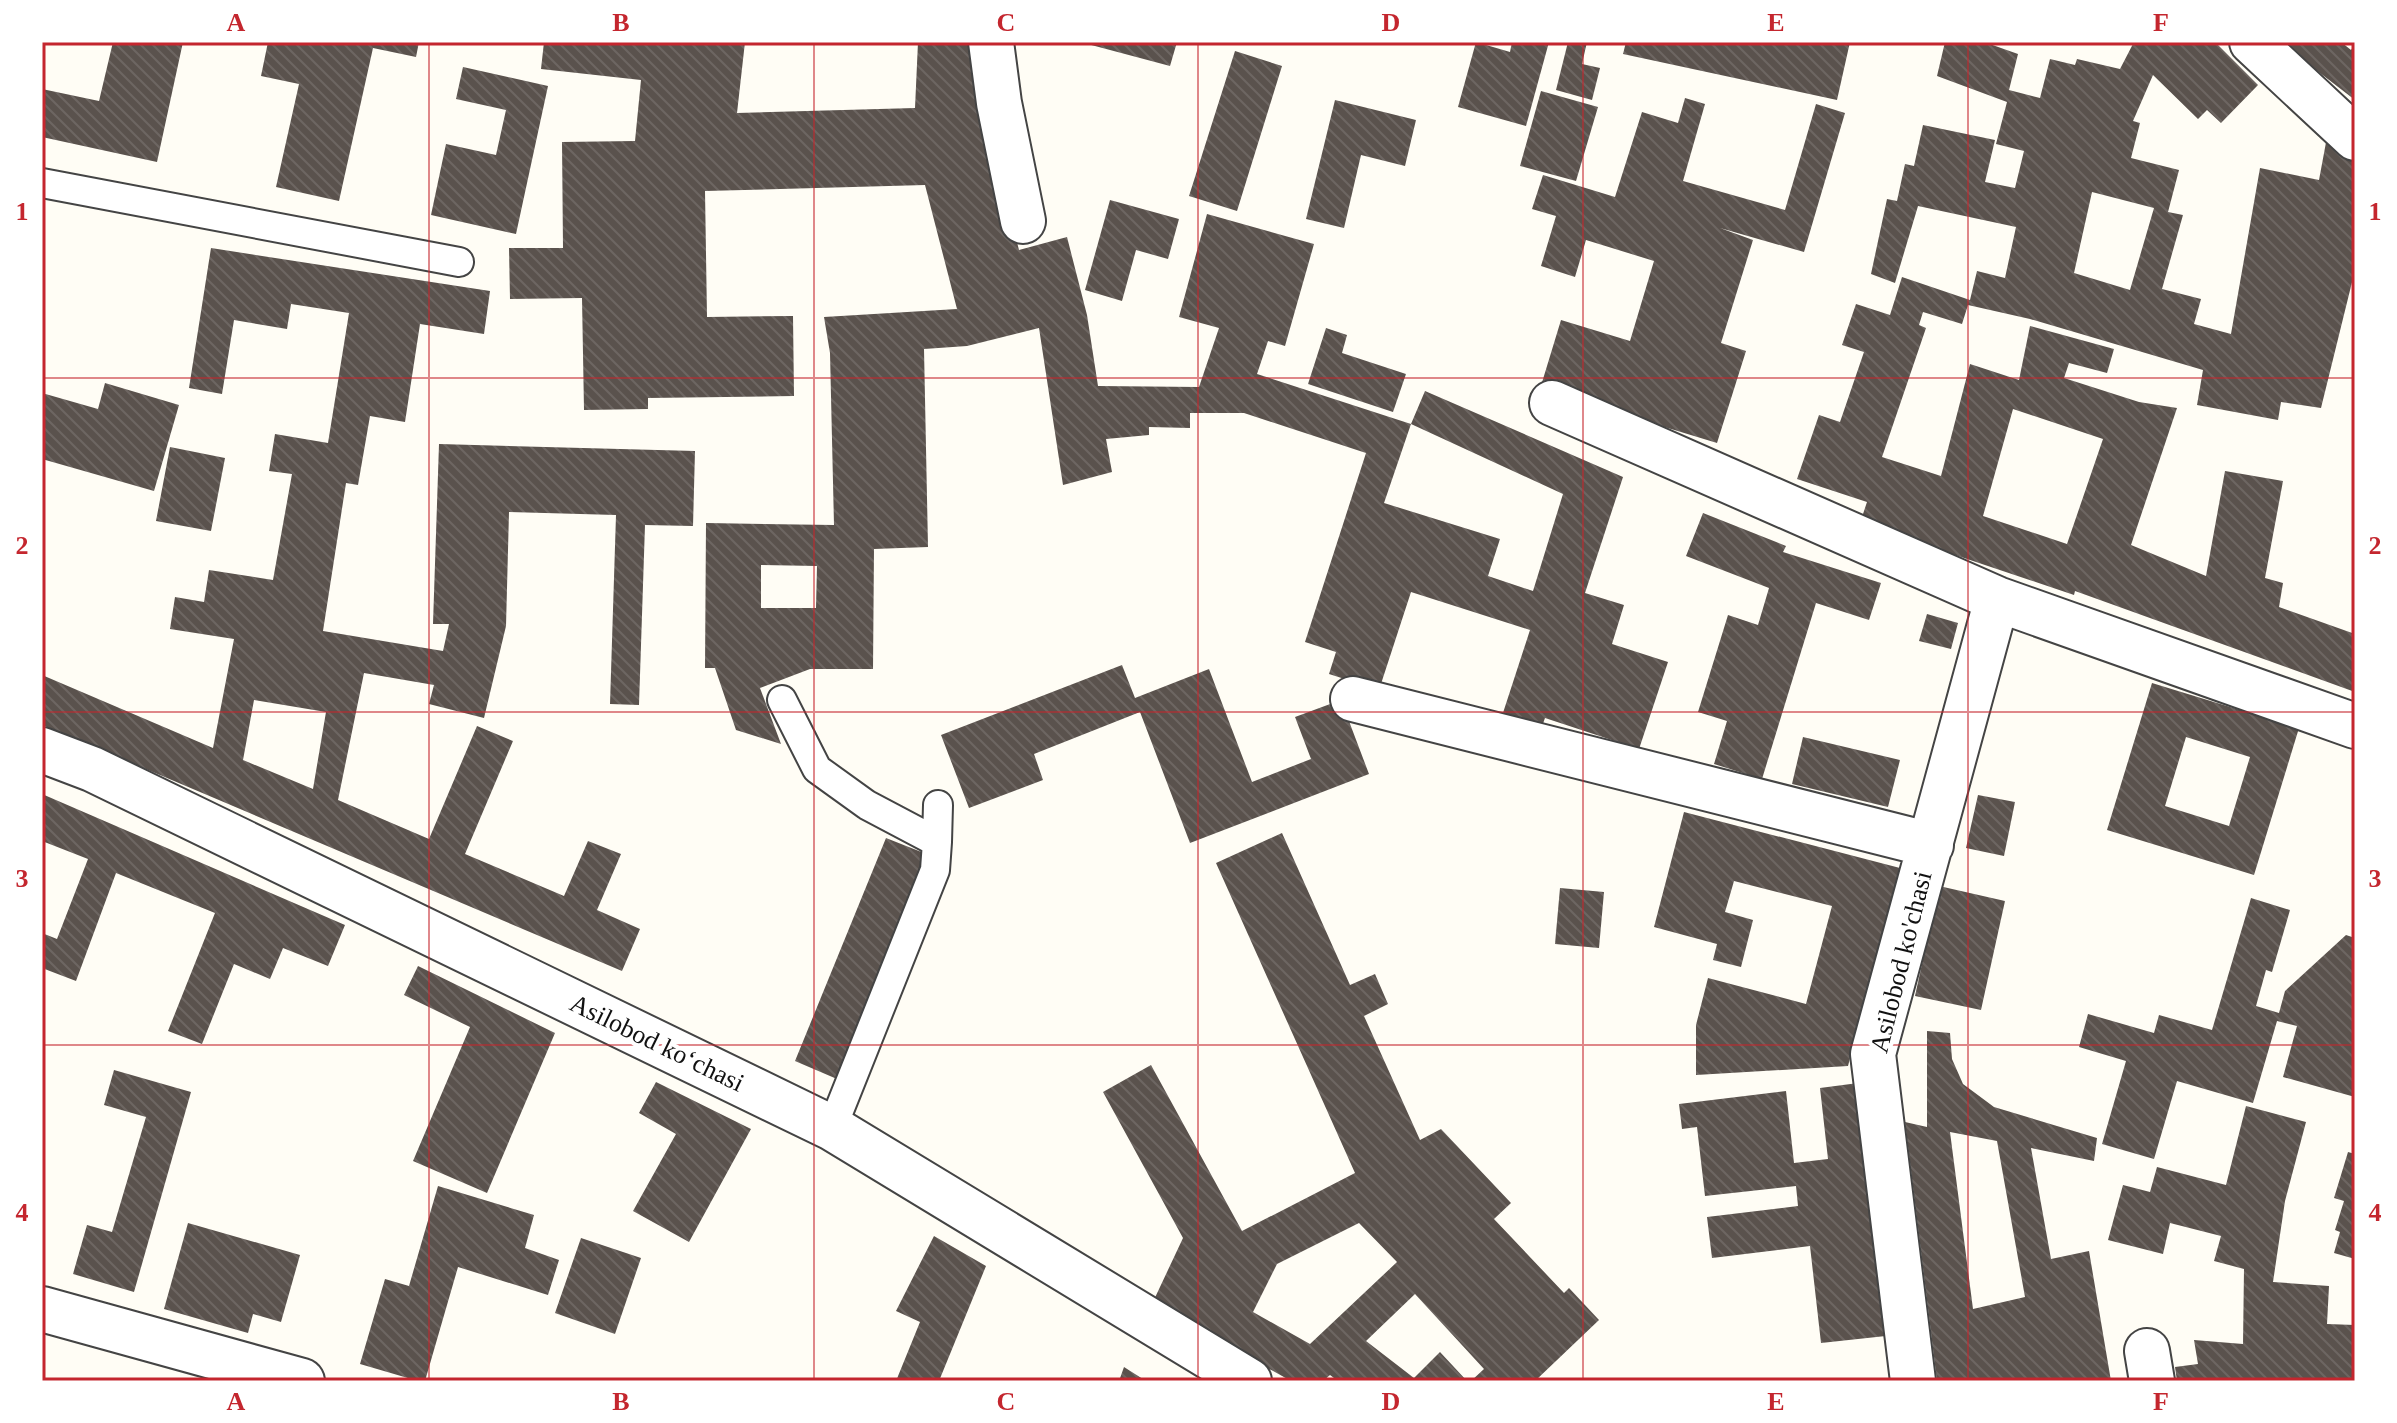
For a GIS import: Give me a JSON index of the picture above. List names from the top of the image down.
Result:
{
  "streets": {
    "street": ["Asilobod ko'chasi", "Asilobod koʻchasi"]
  },
  "grid": {
    "columns": [
      "A",
      "B",
      "C",
      "D",
      "E",
      "F"
    ],
    "rows": [
      "1",
      "2",
      "3",
      "4"
    ]
  }
}
